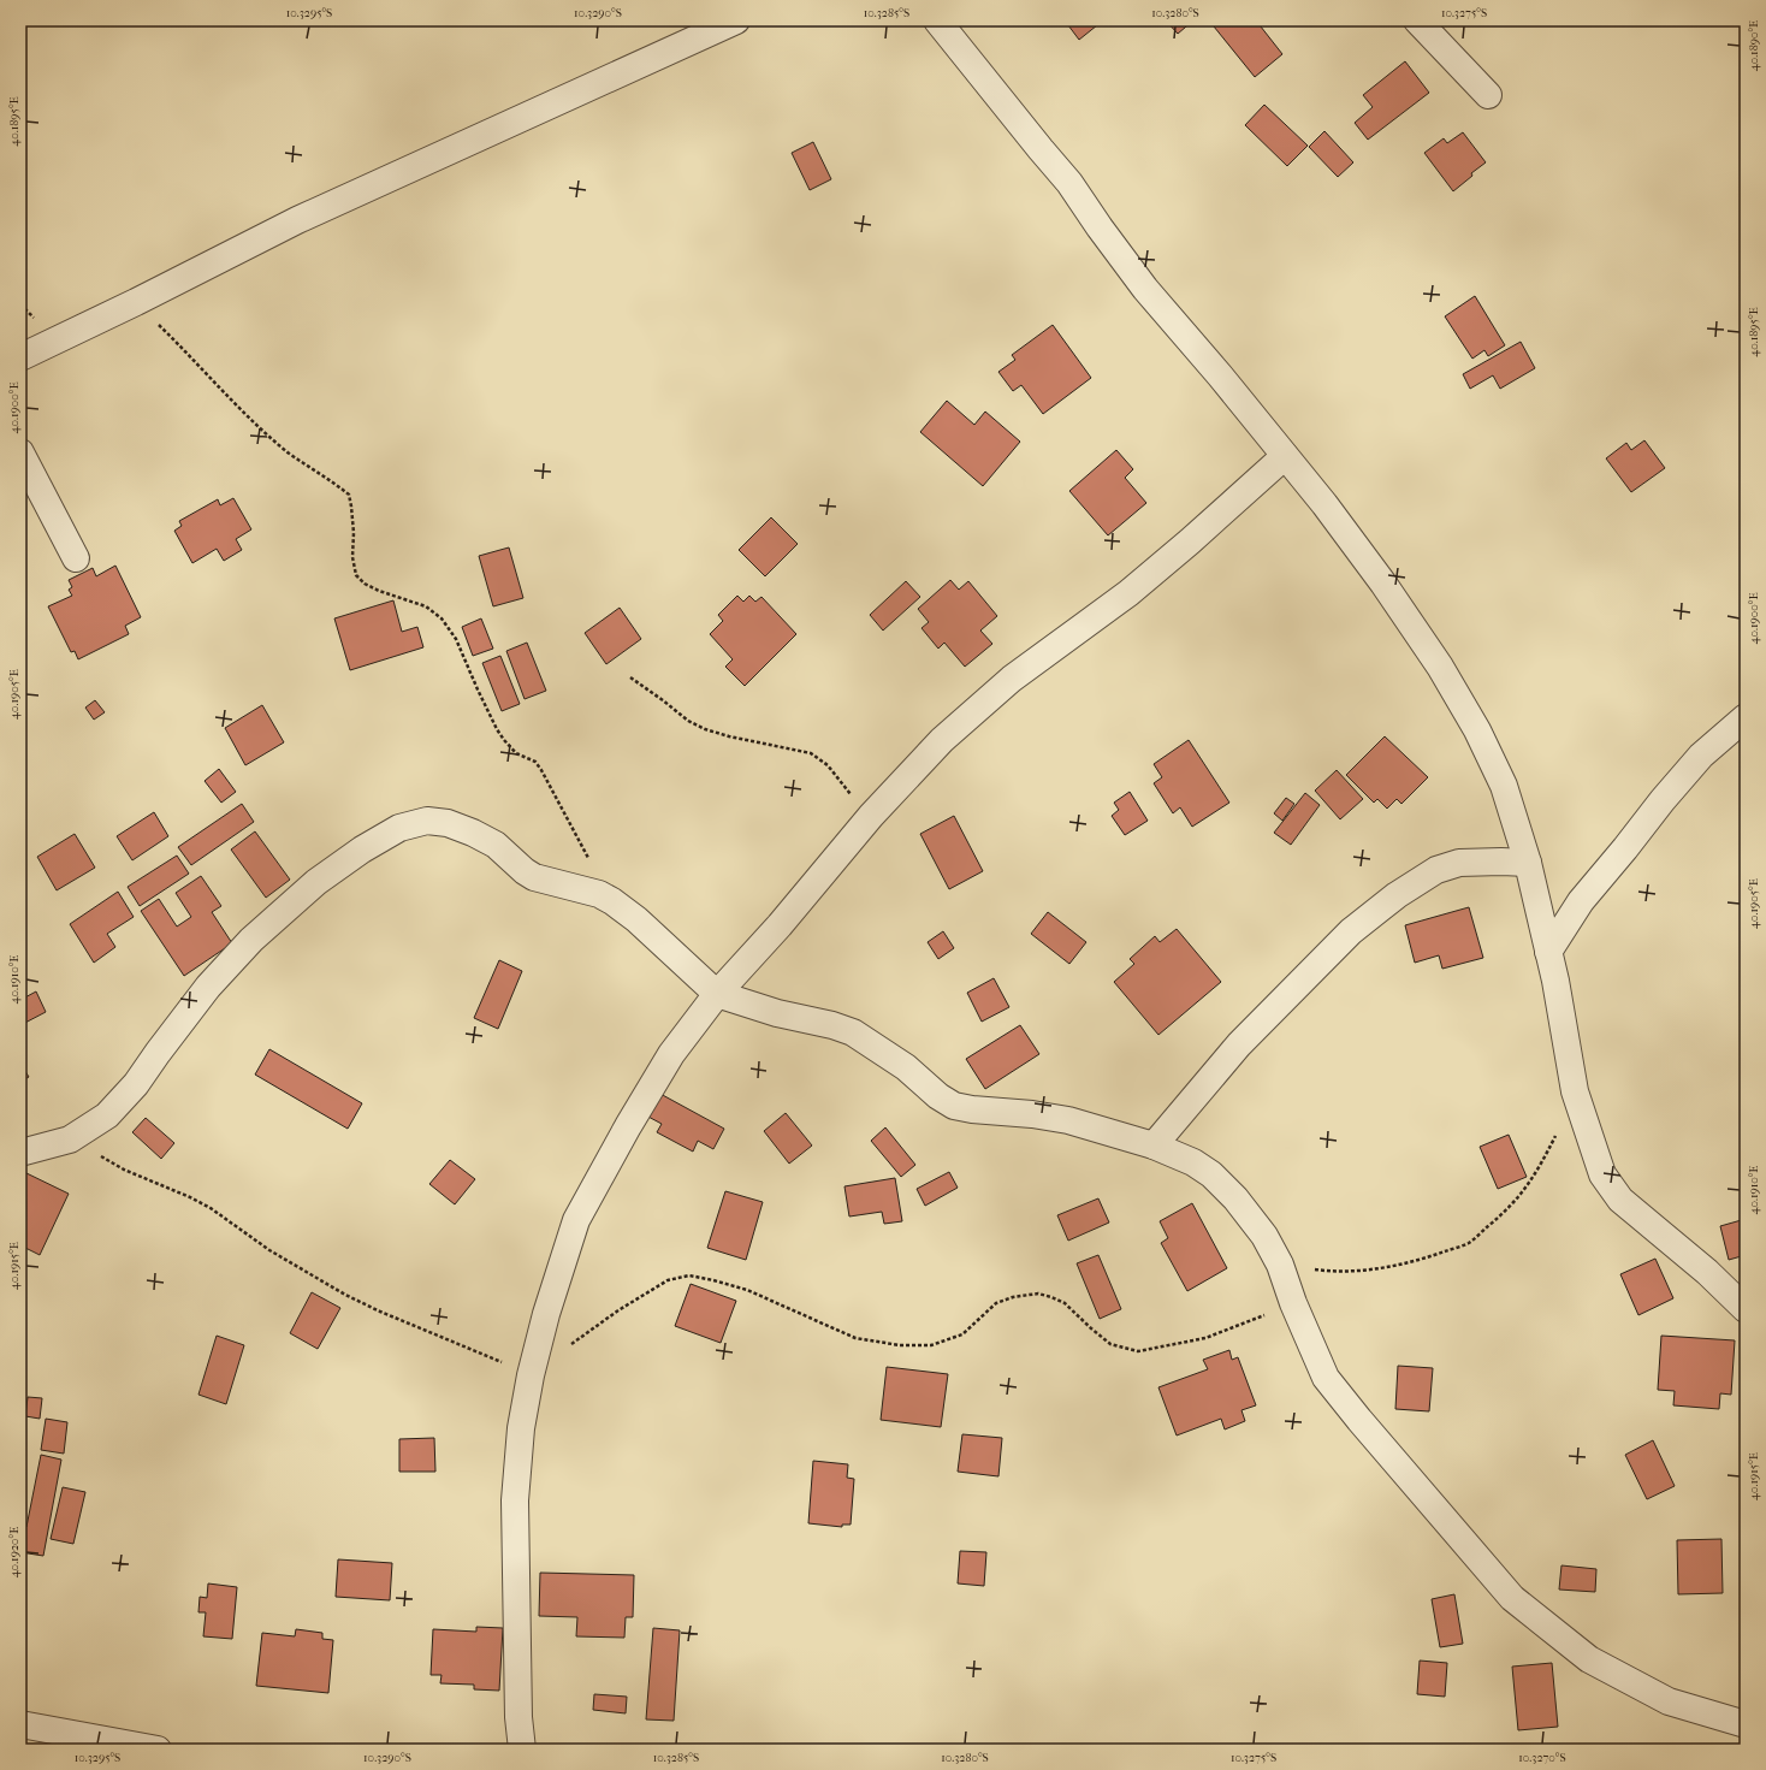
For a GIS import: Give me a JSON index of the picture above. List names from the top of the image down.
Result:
{
  "coordinates": [
    "10.3295°S",
    "10.3290°S",
    "10.3285°S",
    "10.3280°S",
    "10.3275°S",
    "40.1890°E",
    "40.1895°E",
    "40.1900°E",
    "40.1905°E",
    "40.1910°E",
    "40.1915°E",
    "40.1920°E",
    "10.3270°S"
  ]
}
